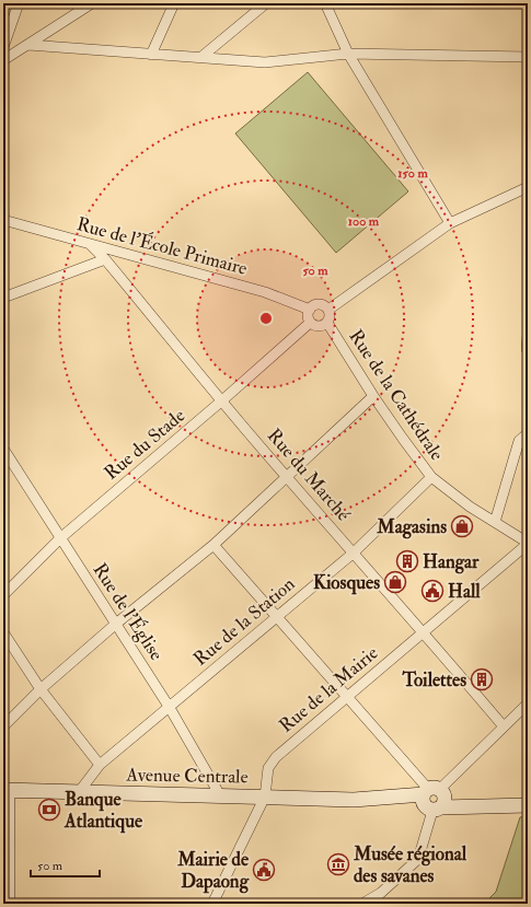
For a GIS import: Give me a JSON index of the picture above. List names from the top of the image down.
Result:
{
  "streets": {
    "main road": ["Avenue Centrale"],
    "street": [
      "Rue de l'École Primaire",
      "Rue de la Cathédrale",
      "Rue du Stade",
      "Rue du Marché",
      "Rue de l'Église",
      "Rue de la Station",
      "Rue de la Mairie"
    ]
  },
  "crossings": [
    ["Rue de l'École Primaire", "Rue de la Cathédrale"],
    ["Rue de l'École Primaire", "Rue du Stade"],
    ["Rue de l'École Primaire", "Rue du Marché"],
    ["Rue de la Cathédrale", "Rue du Stade"],
    ["Rue de la Cathédrale", "Rue de la Station"],
    ["Rue de la Cathédrale", "Rue de la Mairie"],
    ["Rue du Stade", "Rue du Marché"],
    ["Rue du Stade", "Rue de l'Église"],
    ["Rue du Marché", "Rue de la Station"],
    ["Rue du Marché", "Rue de la Mairie"],
    ["Rue de l'Église", "Rue de la Station"],
    ["Rue de l'Église", "Avenue Centrale"],
    ["Rue de la Station", "Avenue Centrale"],
    ["Rue de la Mairie", "Avenue Centrale"]
  ],
  "places": {
    "shop": ["Magasins", "Kiosques"],
    "building": ["Hangar", "Toilettes"],
    "public building": ["Hall", "Mairie de Dapaong"],
    "bank": ["Banque Atlantique"],
    "museum": ["Musée régional des savanes"]
  },
  "scale_bar": "50 m",
  "rings": ["150 m", "100 m", "50 m"]
}
